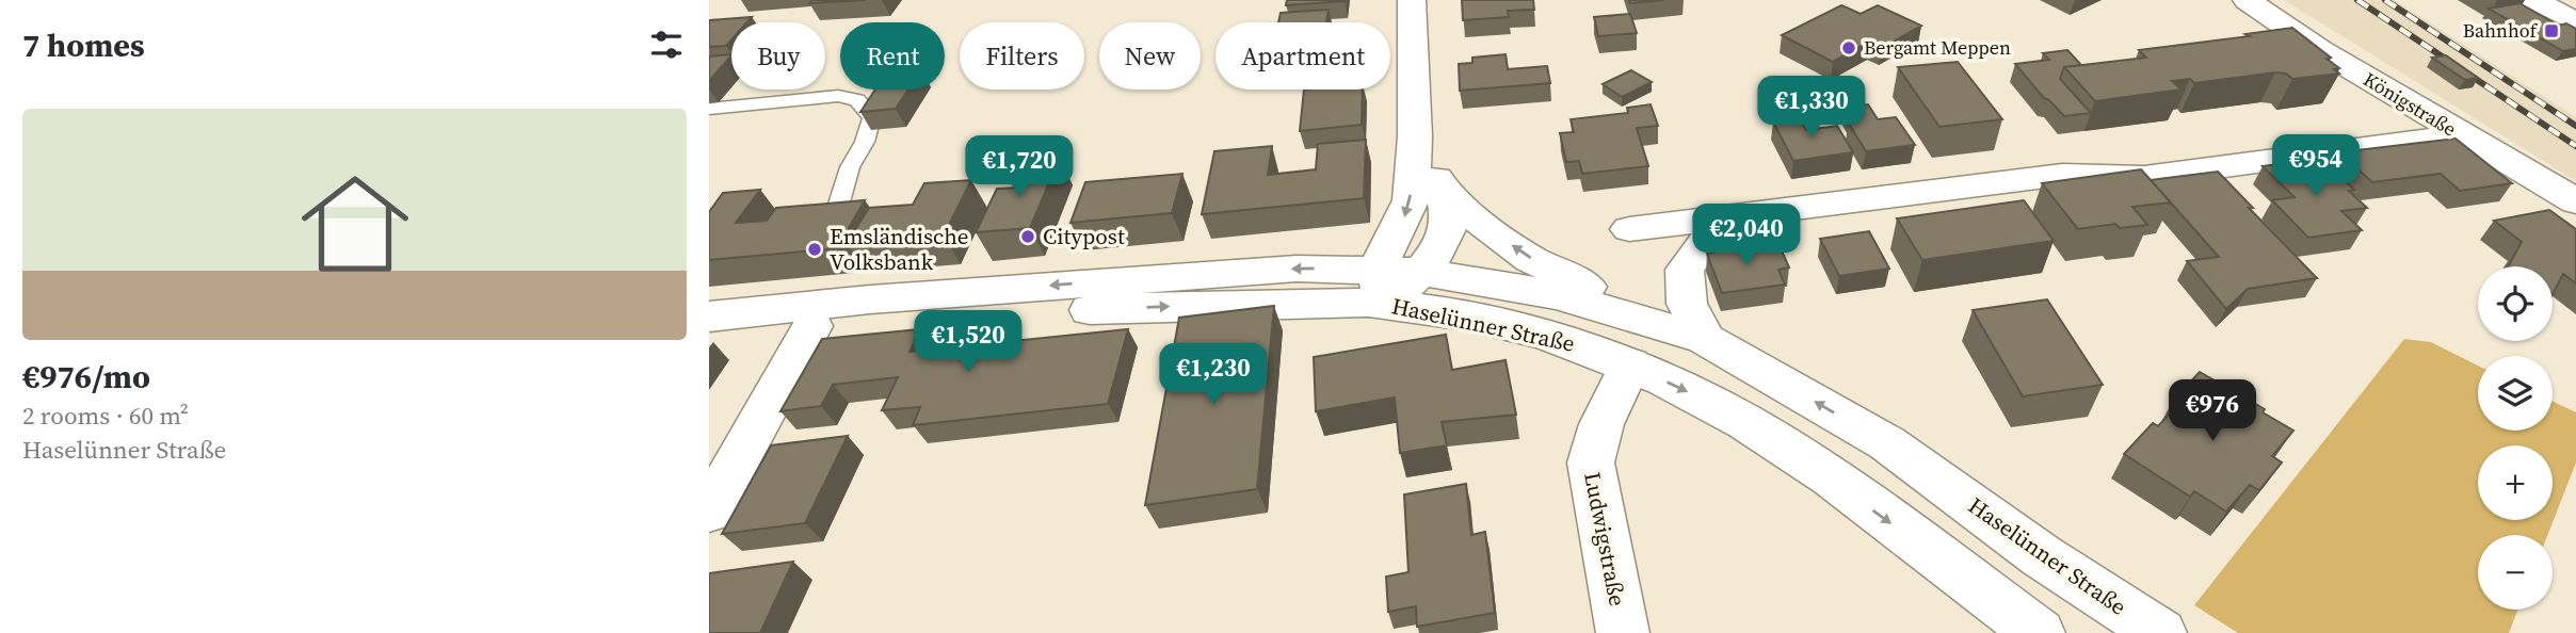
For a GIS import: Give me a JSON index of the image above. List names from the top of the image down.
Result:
{
  "streets": {
    "street": ["Königstraße", "Haselünner Straße", "Ludwigstraße"]
  },
  "crossings": [
    ["Haselünner Straße", "Ludwigstraße"]
  ],
  "places": {
    "transit": ["Bahnhof"],
    "other": ["Bergamt Meppen", "Citypost", "Emsländische Volksbank"]
  },
  "page": {
    "heading": "7 homes",
    "chip": [
      "Buy",
      "Rent",
      "Filters",
      "New",
      "Apartment"
    ],
    "price": [
      "€1,330",
      "€954",
      "€1,720",
      "€2,040",
      "€1,520",
      "€1,230",
      "€976"
    ],
    "list": [
      {
        "name": "€976/mo",
        "note": "2 rooms · 60 m² · Haselünner Straße"
      }
    ],
    "map_buttons": ["+", "−"]
  }
}
